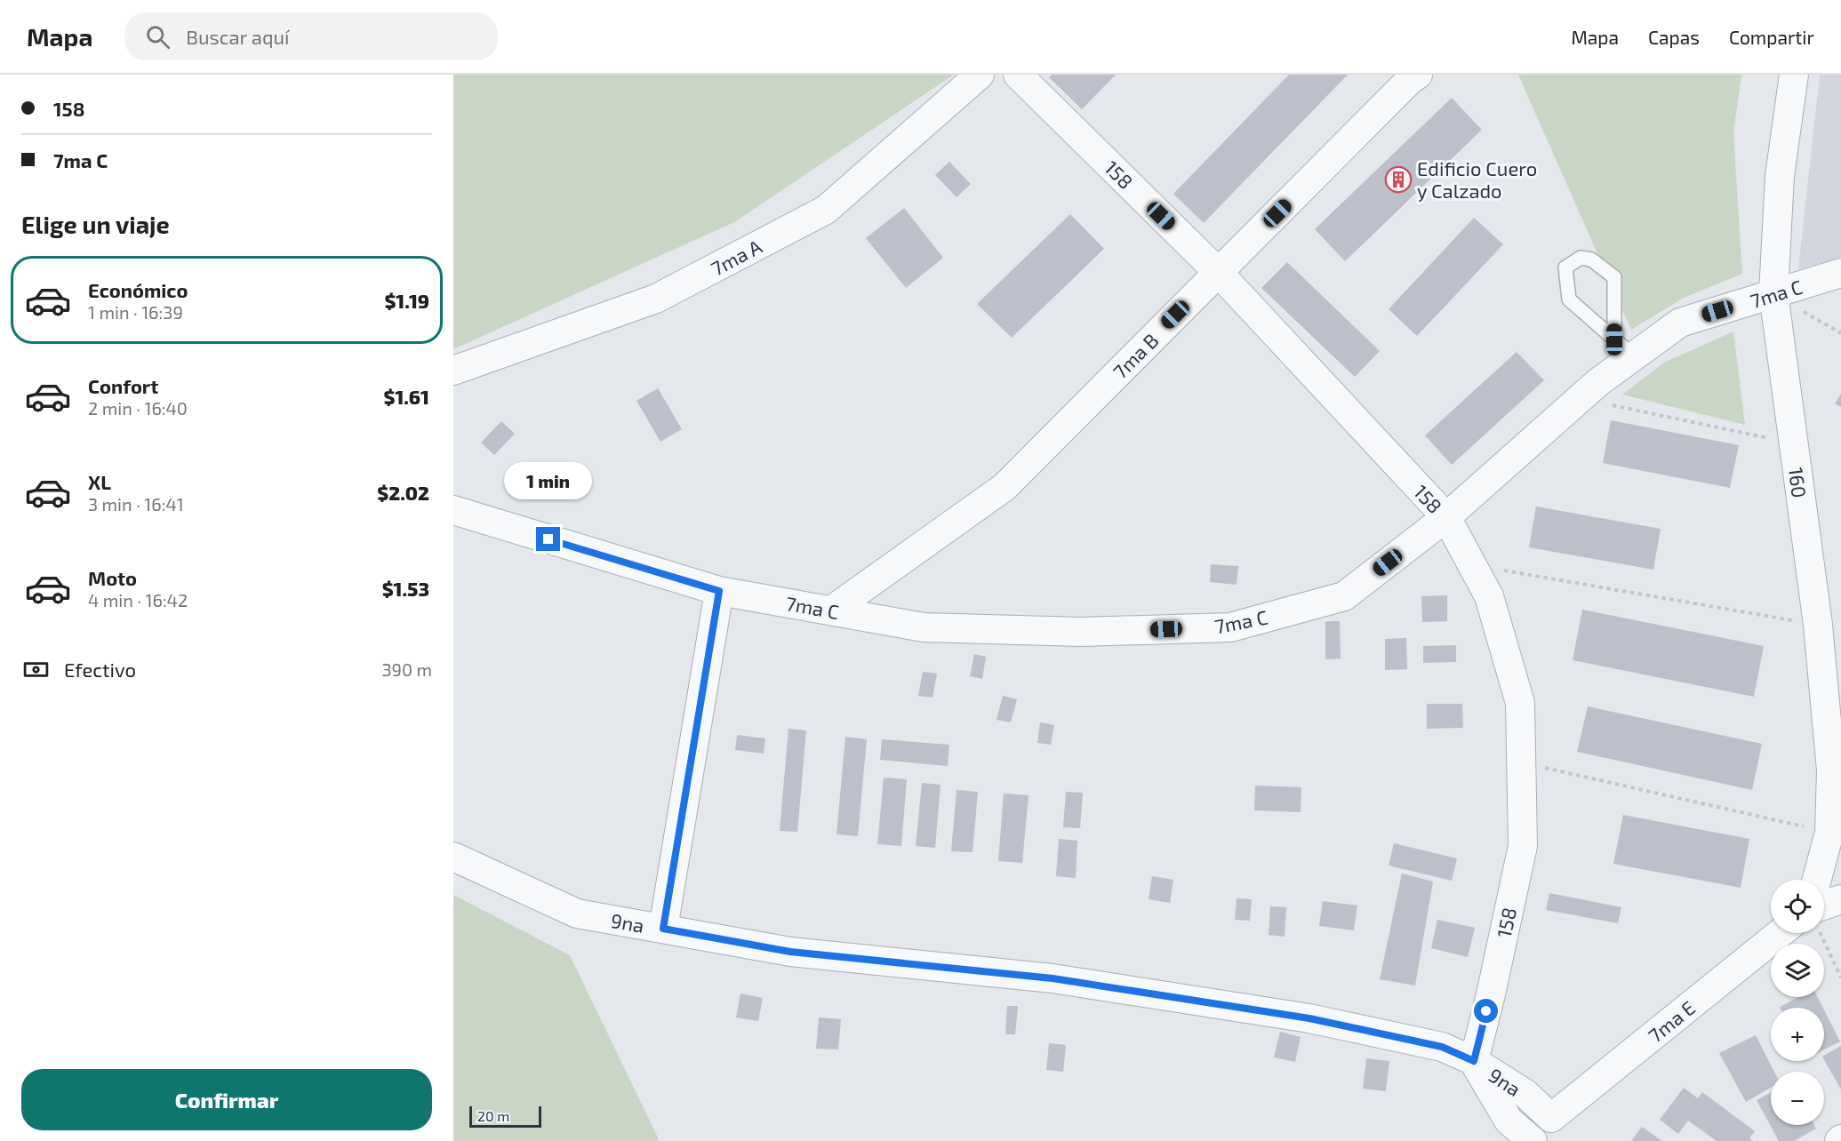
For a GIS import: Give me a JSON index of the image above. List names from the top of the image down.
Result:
{
  "streets": {
    "street": [
      "158",
      "7ma A",
      "7ma C",
      "7ma B",
      "160",
      "9na",
      "7ma E"
    ]
  },
  "crossings": [
    ["158", "7ma C"],
    ["158", "7ma B"],
    ["158", "9na"],
    ["7ma C", "7ma B"],
    ["7ma C", "160"],
    ["9na", "7ma E"]
  ],
  "places": {
    "building": ["Edificio Cuero y Calzado"]
  },
  "scale_bar": "20 m",
  "page": {
    "header": "Mapa",
    "search": "Buscar aquí",
    "nav": ["Mapa", "Capas", "Compartir"],
    "banner": ["158", "7ma C"],
    "heading": "Elige un viaje",
    "list": [
      {
        "name": "Económico",
        "note": "1 min · 16:39",
        "value": "$1.19"
      },
      {
        "name": "Confort",
        "note": "2 min · 16:40",
        "value": "$1.61"
      },
      {
        "name": "XL",
        "note": "3 min · 16:41",
        "value": "$2.02"
      },
      {
        "name": "Moto",
        "note": "4 min · 16:42",
        "value": "$1.53"
      }
    ],
    "bubble": "1 min",
    "pay": ["Efectivo", "390 m"],
    "map_buttons": ["+", "−"],
    "buttons": "Confirmar",
    "scale": "20 m"
  }
}
